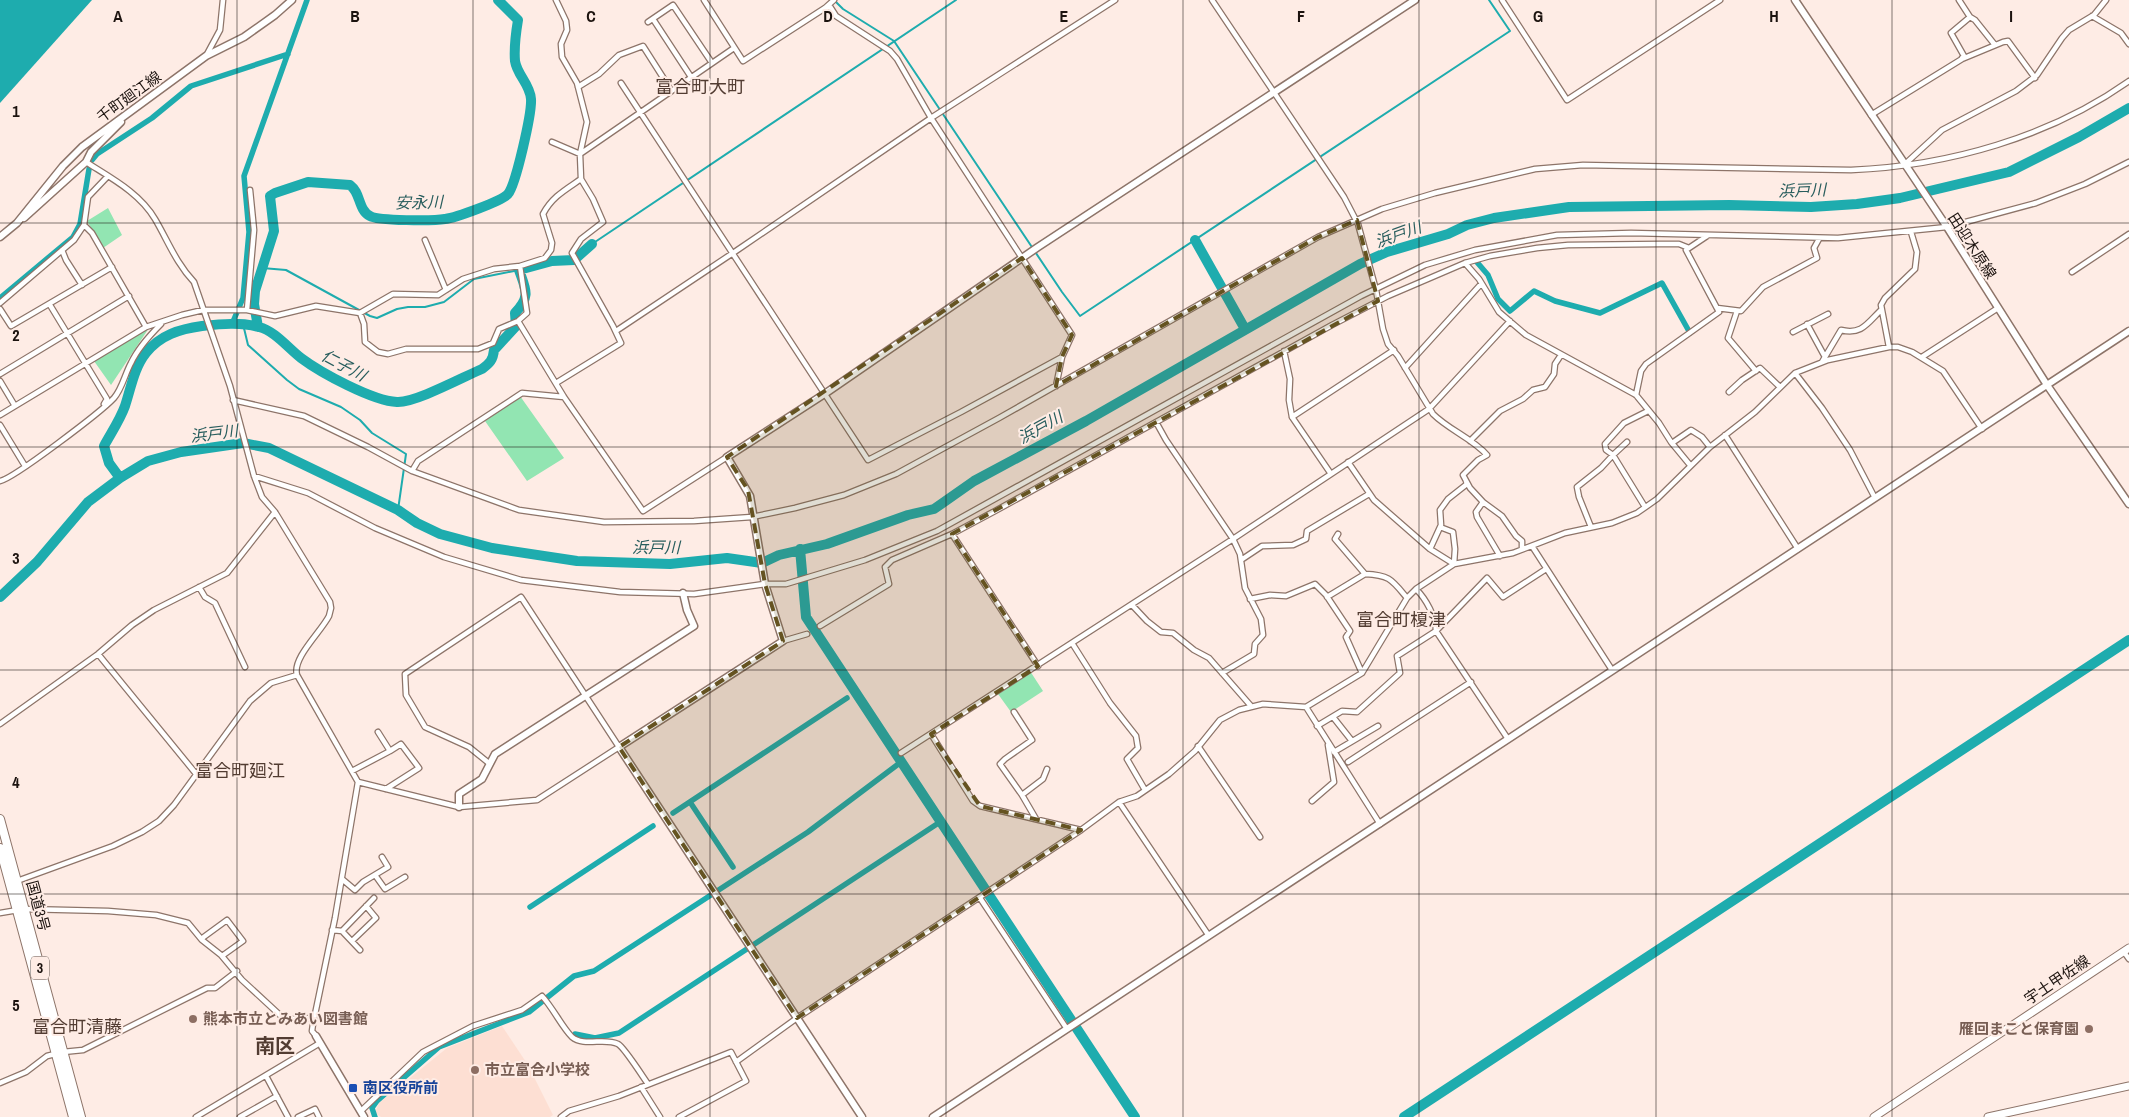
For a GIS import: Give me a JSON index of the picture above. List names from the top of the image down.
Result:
{
  "streets": {
    "highway": ["国道3号", "3"],
    "main road": ["宇土甲佐線"],
    "street": ["千町廻江線", "田迎木原線"]
  },
  "districts": [
    "富合町大町",
    "富合町榎津",
    "富合町廻江",
    "富合町清藤",
    "南区"
  ],
  "water": ["浜戸川", "安永川", "仁子川"],
  "places": {
    "other": ["熊本市立とみあい図書館", "雁回まこと保育園", "市立富合小学校"],
    "transit": ["南区役所前"]
  },
  "grid": {
    "columns": [
      "A",
      "B",
      "C",
      "D",
      "E",
      "F",
      "G",
      "H",
      "I"
    ],
    "rows": [
      "1",
      "2",
      "3",
      "4",
      "5"
    ]
  }
}
